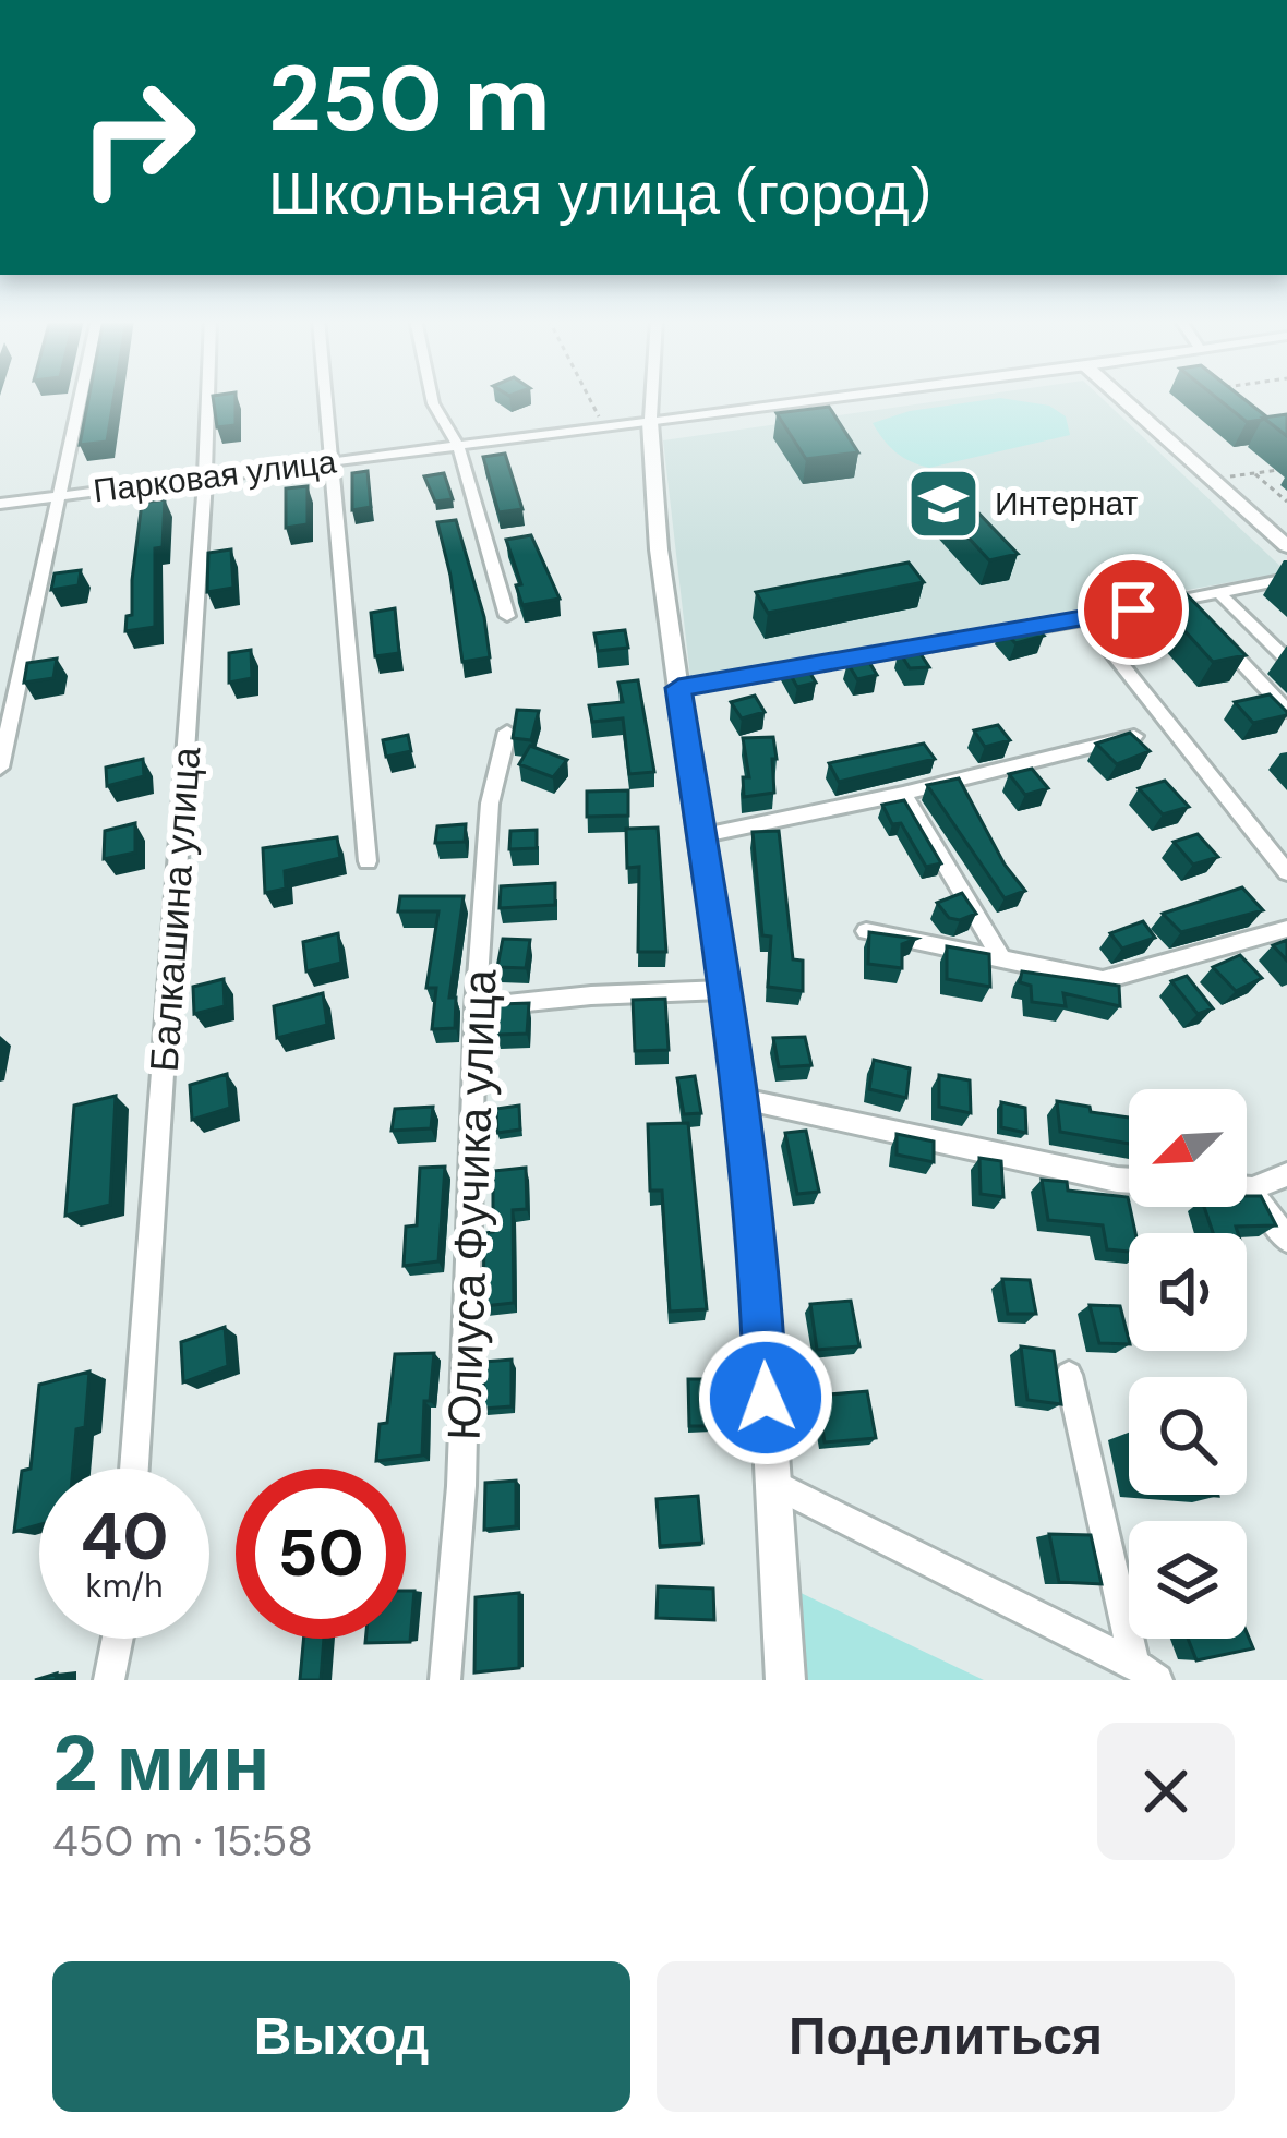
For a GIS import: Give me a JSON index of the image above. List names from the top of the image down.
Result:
{
  "streets": {
    "street": ["Парковая улица", "Балкашина улица", "Юлиуса Фучика улица"]
  },
  "crossings": [
    ["Парковая улица", "Балкашина улица"]
  ],
  "places": {
    "school or university": ["Интернат"]
  },
  "north": "bottom left",
  "page": {
    "turn": ["250 m", "Школьная улица (город)"],
    "speed": "40 km/h",
    "limit": "50",
    "heading": ["2 мин", "450 m · 15:58"],
    "buttons": ["Выход", "Поделиться"]
  }
}
